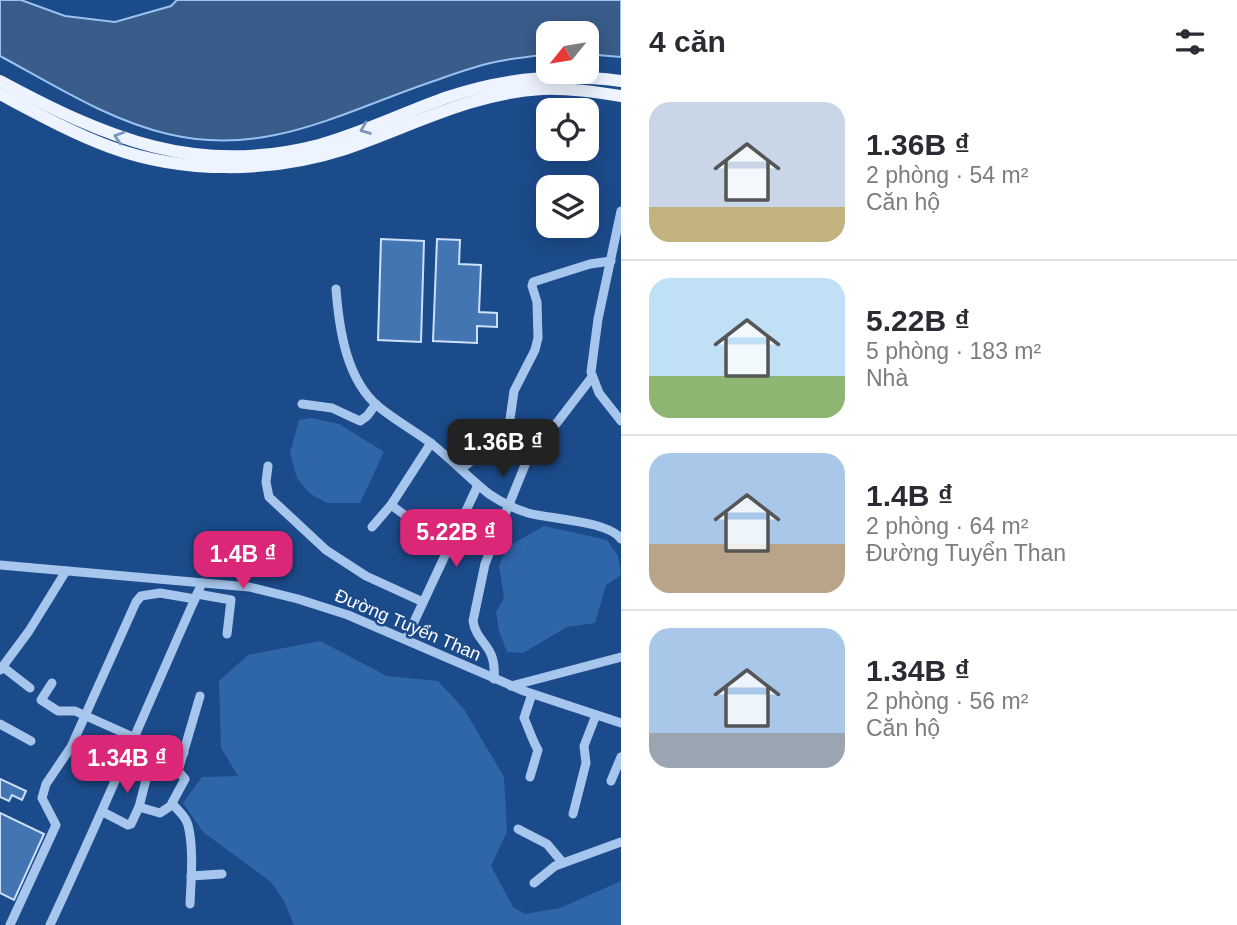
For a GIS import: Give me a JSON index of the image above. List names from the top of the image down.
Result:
{
  "streets": {
    "street": ["Đường Tuyển Than"]
  },
  "north": "bottom left",
  "page": {
    "heading": "4 căn",
    "list": [
      {
        "name": "1.36B ₫",
        "note": "2 phòng · 54 m² · Căn hộ"
      },
      {
        "name": "5.22B ₫",
        "note": "5 phòng · 183 m² · Nhà"
      },
      {
        "name": "1.4B ₫",
        "note": "2 phòng · 64 m² · Đường Tuyển Than"
      },
      {
        "name": "1.34B ₫",
        "note": "2 phòng · 56 m² · Căn hộ"
      }
    ],
    "price": [
      "1.36B ₫",
      "5.22B ₫",
      "1.4B ₫",
      "1.34B ₫"
    ]
  }
}
